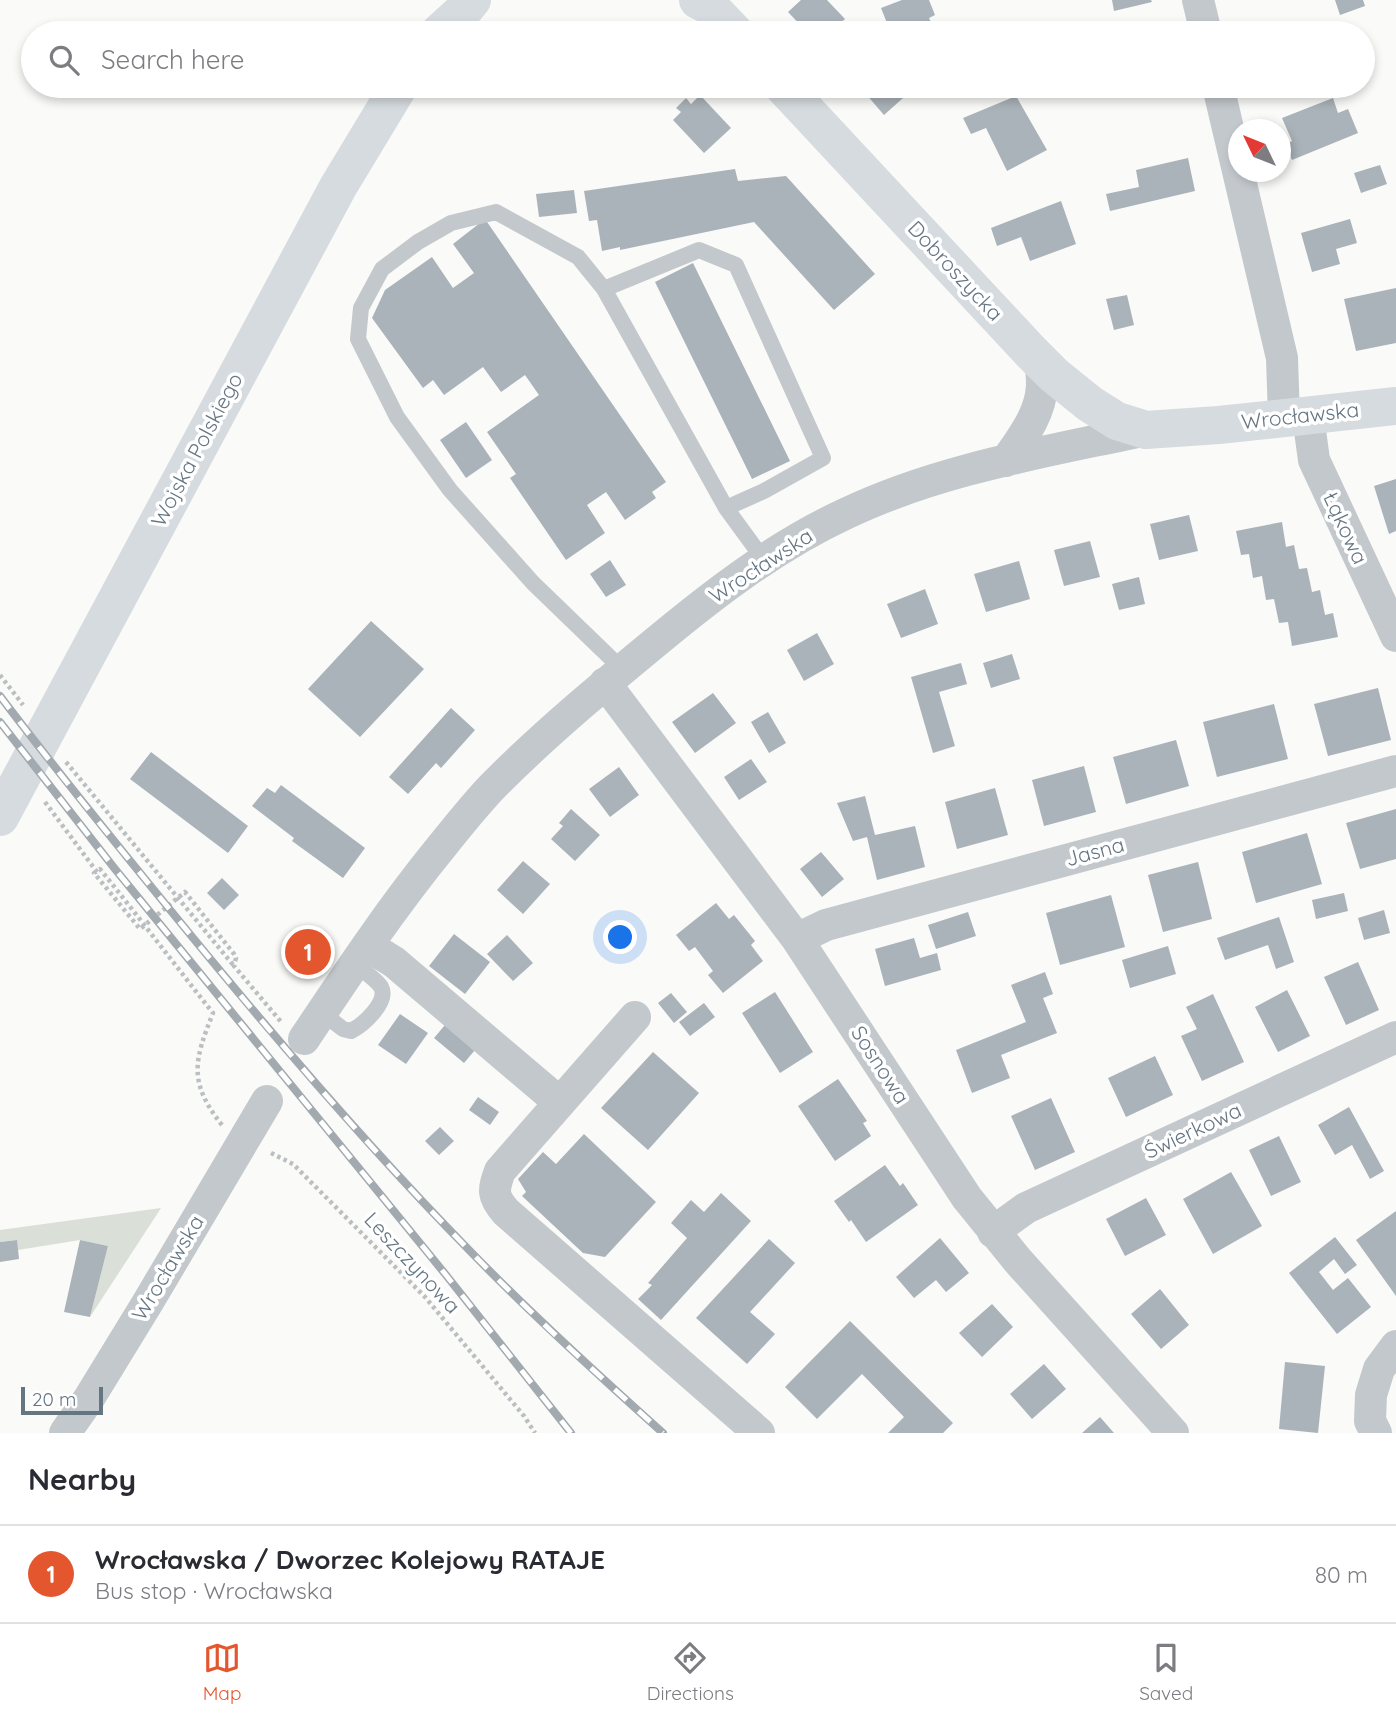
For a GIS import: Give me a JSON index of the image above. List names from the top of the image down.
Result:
{
  "streets": {
    "main road": ["Dobroszycka", "Wrocławska", "Wojska Polskiego"],
    "street": [
      "Łąkowa",
      "Jasna",
      "Sosnowa",
      "Świerkowa"
    ],
    "path": ["Leszczynowa"]
  },
  "crossings": [
    ["Dobroszycka", "Wrocławska"],
    ["Wrocławska", "Łąkowa"],
    ["Wrocławska", "Sosnowa"],
    ["Wrocławska", "Leszczynowa"],
    ["Jasna", "Sosnowa"],
    ["Sosnowa", "Świerkowa"]
  ],
  "scale_bar": "20 m",
  "north": "top left",
  "page": {
    "search": "Search here",
    "pins": "1",
    "scale": "20 m",
    "heading": "Nearby",
    "list": [
      {
        "mark": "1",
        "name": "Wrocławska / Dworzec Kolejowy RATAJE",
        "note": "Bus stop · Wrocławska",
        "value": "80 m"
      }
    ],
    "nav": ["Map", "Directions", "Saved"]
  }
}
